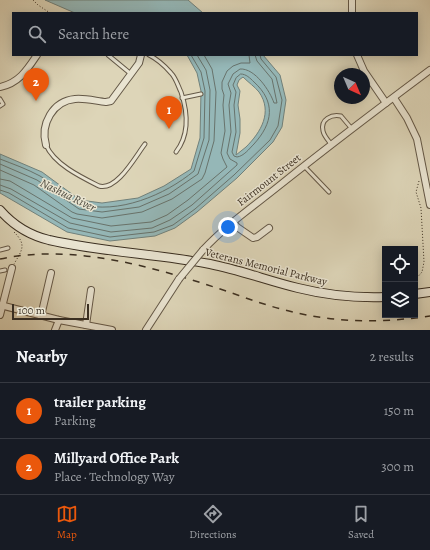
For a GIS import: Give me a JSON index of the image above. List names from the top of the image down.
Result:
{
  "streets": {
    "main road": ["Veterans Memorial Parkway"],
    "street": ["Fairmount Street"]
  },
  "water": ["Nashua River"],
  "scale_bar": "100 m",
  "north": "bottom right",
  "page": {
    "search": "Search here",
    "pins": ["2", "1"],
    "scale": "100 m",
    "heading": ["Nearby", "2 results"],
    "list": [
      {
        "mark": "1",
        "name": "trailer parking",
        "note": "Parking",
        "value": "150 m"
      },
      {
        "mark": "2",
        "name": "Millyard Office Park",
        "note": "Place · Technology Way",
        "value": "300 m"
      }
    ],
    "nav": ["Map", "Directions", "Saved"]
  }
}
